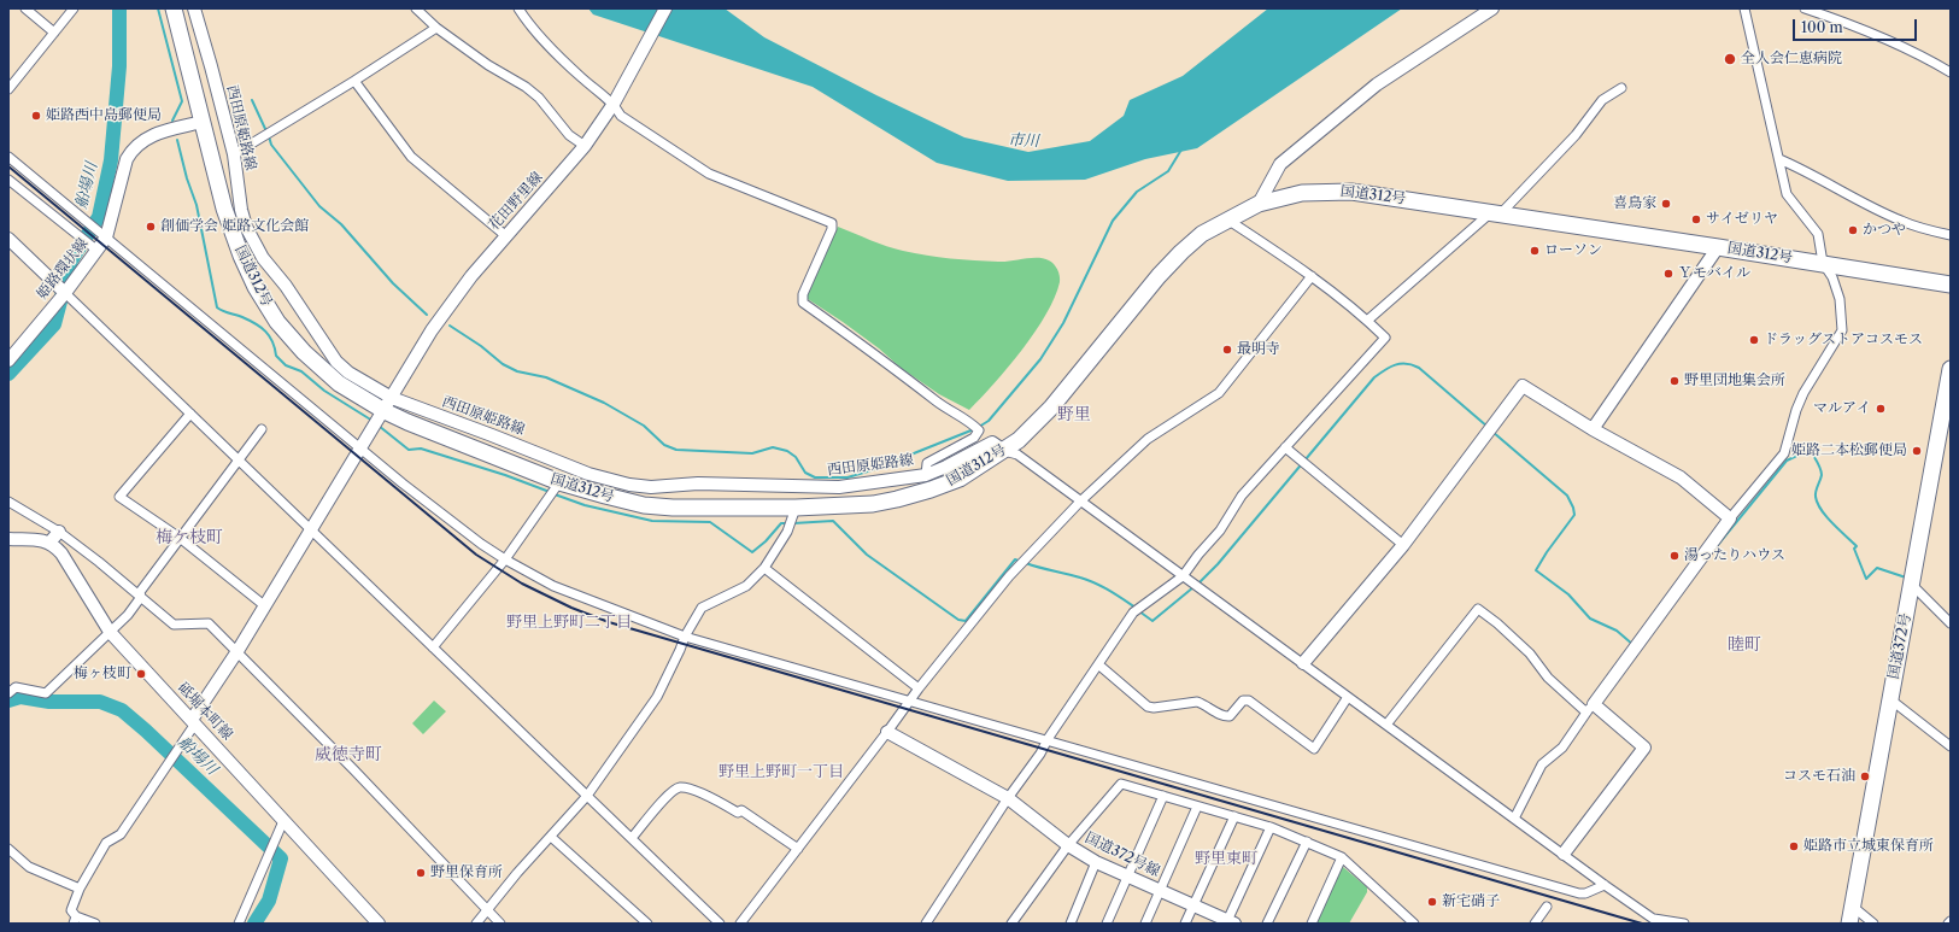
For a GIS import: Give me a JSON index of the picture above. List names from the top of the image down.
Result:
{
  "streets": {
    "highway": ["国道312号", "国道372号"],
    "main road": [
      "西田原姫路線",
      "花田野里線",
      "姫路環状線",
      "砥堀本町線",
      "国道372号線"
    ]
  },
  "crossings": [
    ["西田原姫路線", "国道312号"],
    ["西田原姫路線", "花田野里線"],
    ["国道312号", "花田野里線"],
    ["国道312号", "姫路環状線"],
    ["花田野里線", "砥堀本町線"]
  ],
  "districts": [
    "野里",
    "梅ケ枝町",
    "野里上野町二丁目",
    "睦町",
    "威徳寺町",
    "野里上野町一丁目",
    "野里東町"
  ],
  "water": ["市川", "船場川"],
  "places": [
    "全人会仁恵病院",
    "姫路西中島郵便局",
    "喜鳥家",
    "サイゼリヤ",
    "創価学会 姫路文化会館",
    "かつや",
    "ローソン",
    "Ｙモバイル",
    "ドラッグストアコスモス",
    "最明寺",
    "野里団地集会所",
    "マルアイ",
    "姫路二本松郵便局",
    "湯ったりハウス",
    "梅ヶ枝町",
    "コスモ石油",
    "姫路市立城東保育所",
    "野里保育所",
    "新宅硝子"
  ],
  "scale_bar": "100 m"
}
